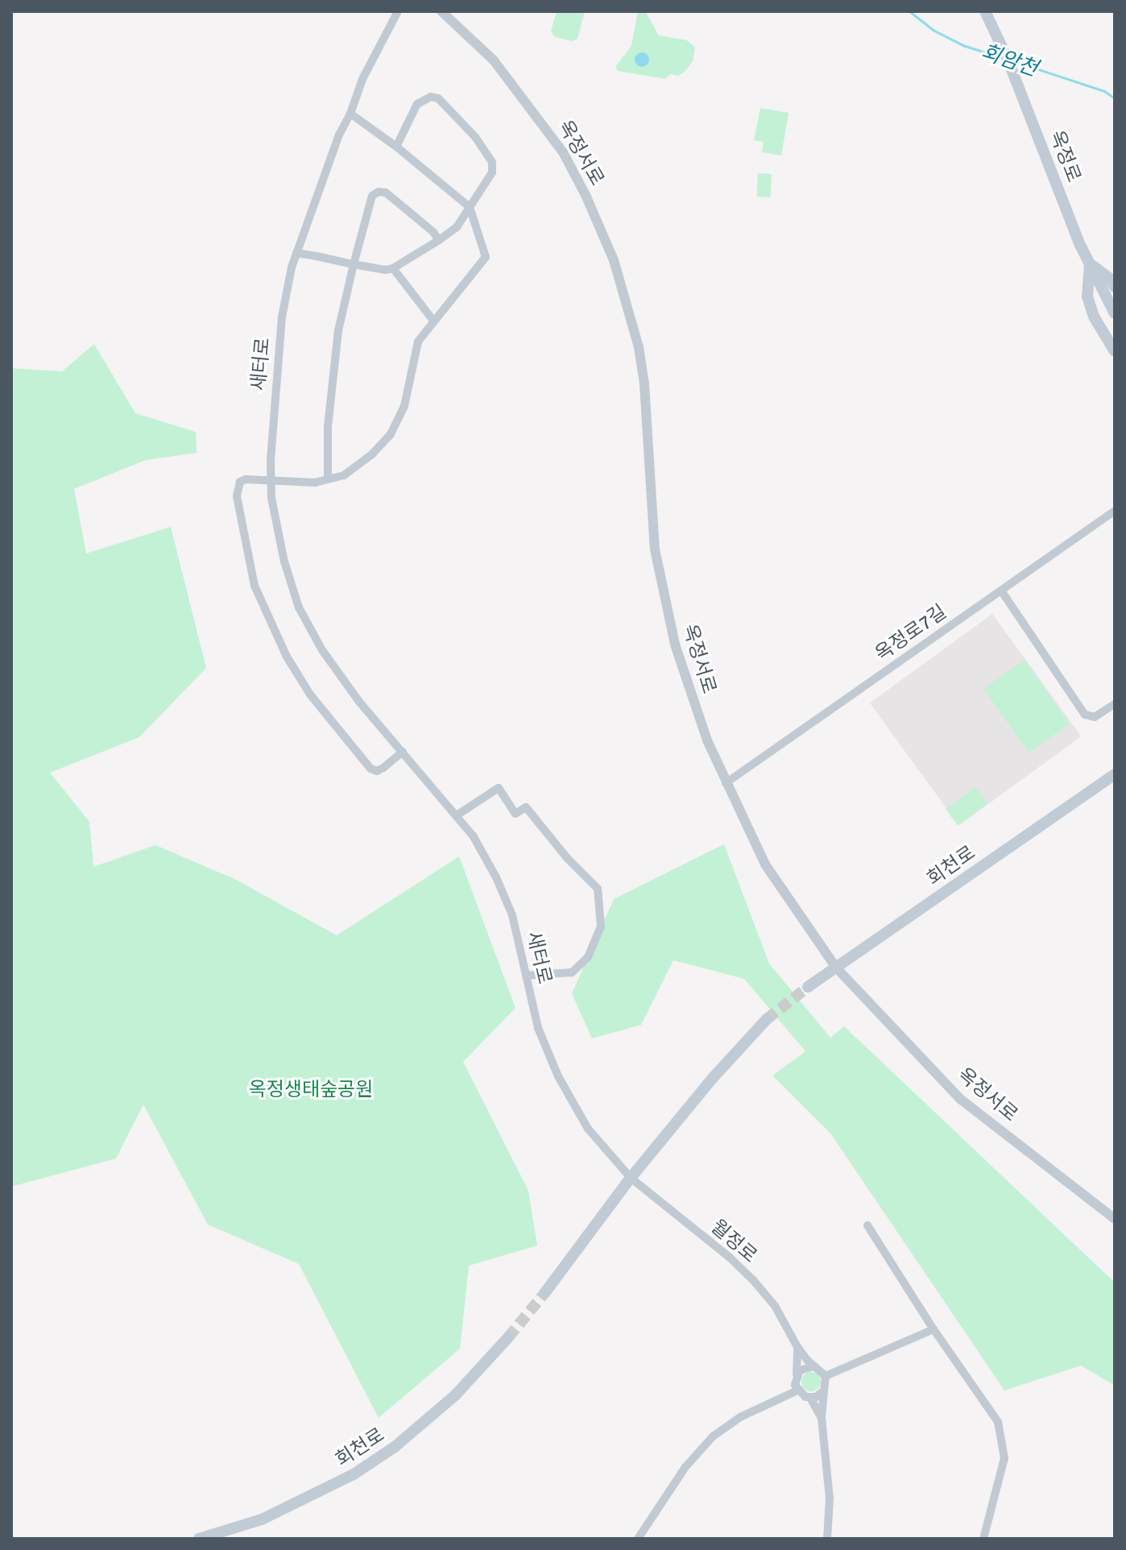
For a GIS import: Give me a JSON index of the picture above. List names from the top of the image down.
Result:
{
  "streets": {
    "main road": ["옥정로", "회천로"],
    "street": [
      "옥정서로",
      "새터로",
      "옥정로7길",
      "월정로"
    ]
  },
  "crossings": [
    ["옥정서로", "옥정로7길"],
    ["옥정서로", "회천로"],
    ["새터로", "월정로"]
  ],
  "water": ["회암천"],
  "parks": ["옥정생태숲공원"]
}
